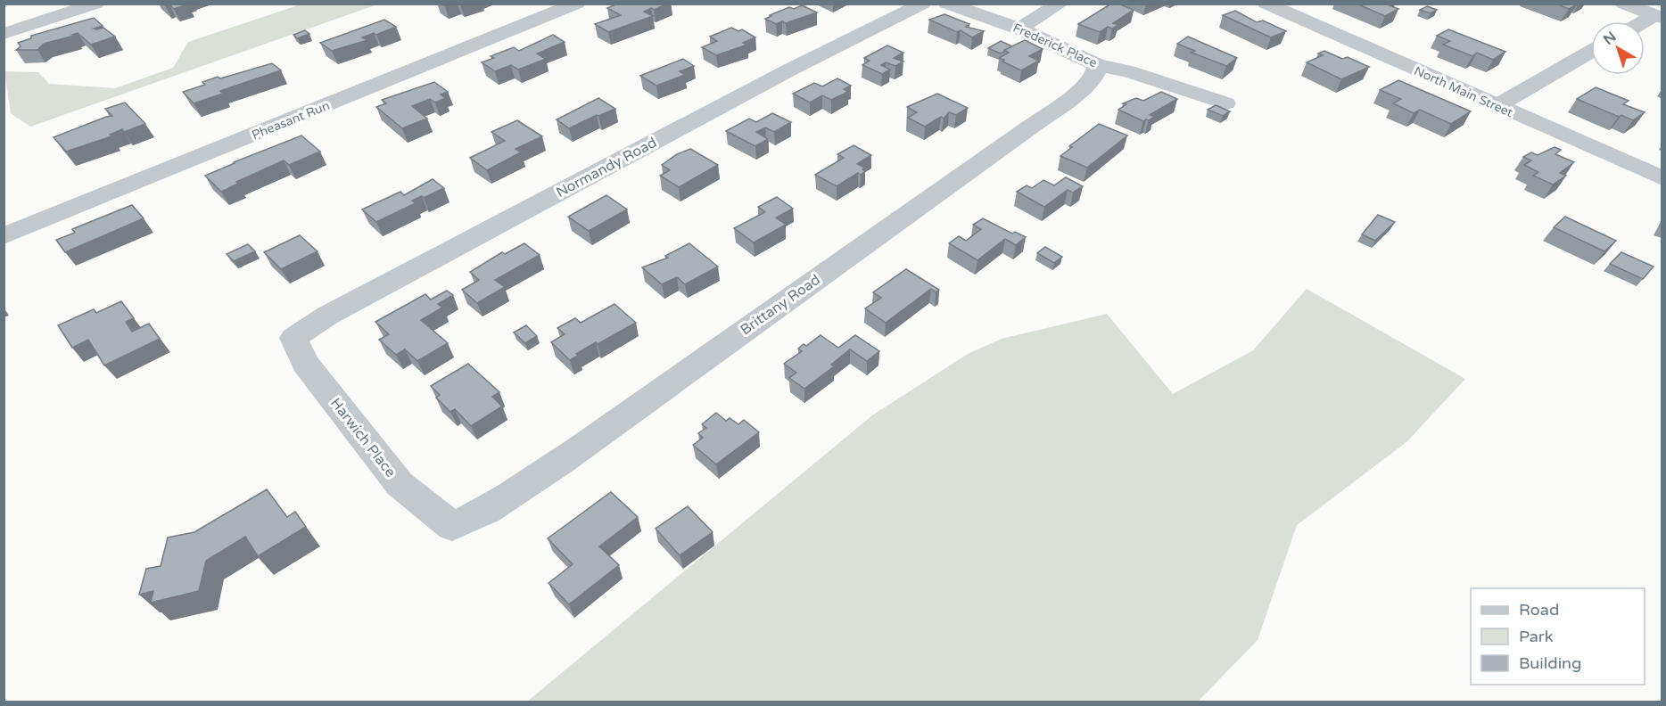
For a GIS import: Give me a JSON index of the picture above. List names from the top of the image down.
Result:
{
  "streets": {
    "street": [
      "Frederick Place",
      "North Main Street",
      "Pheasant Run",
      "Normandy Road",
      "Brittany Road",
      "Harwich Place"
    ]
  },
  "crossings": [
    ["Frederick Place", "Brittany Road"],
    ["Normandy Road", "Harwich Place"],
    ["Brittany Road", "Harwich Place"]
  ],
  "legend": ["Road", "Park", "Building"],
  "north": "top left"
}
